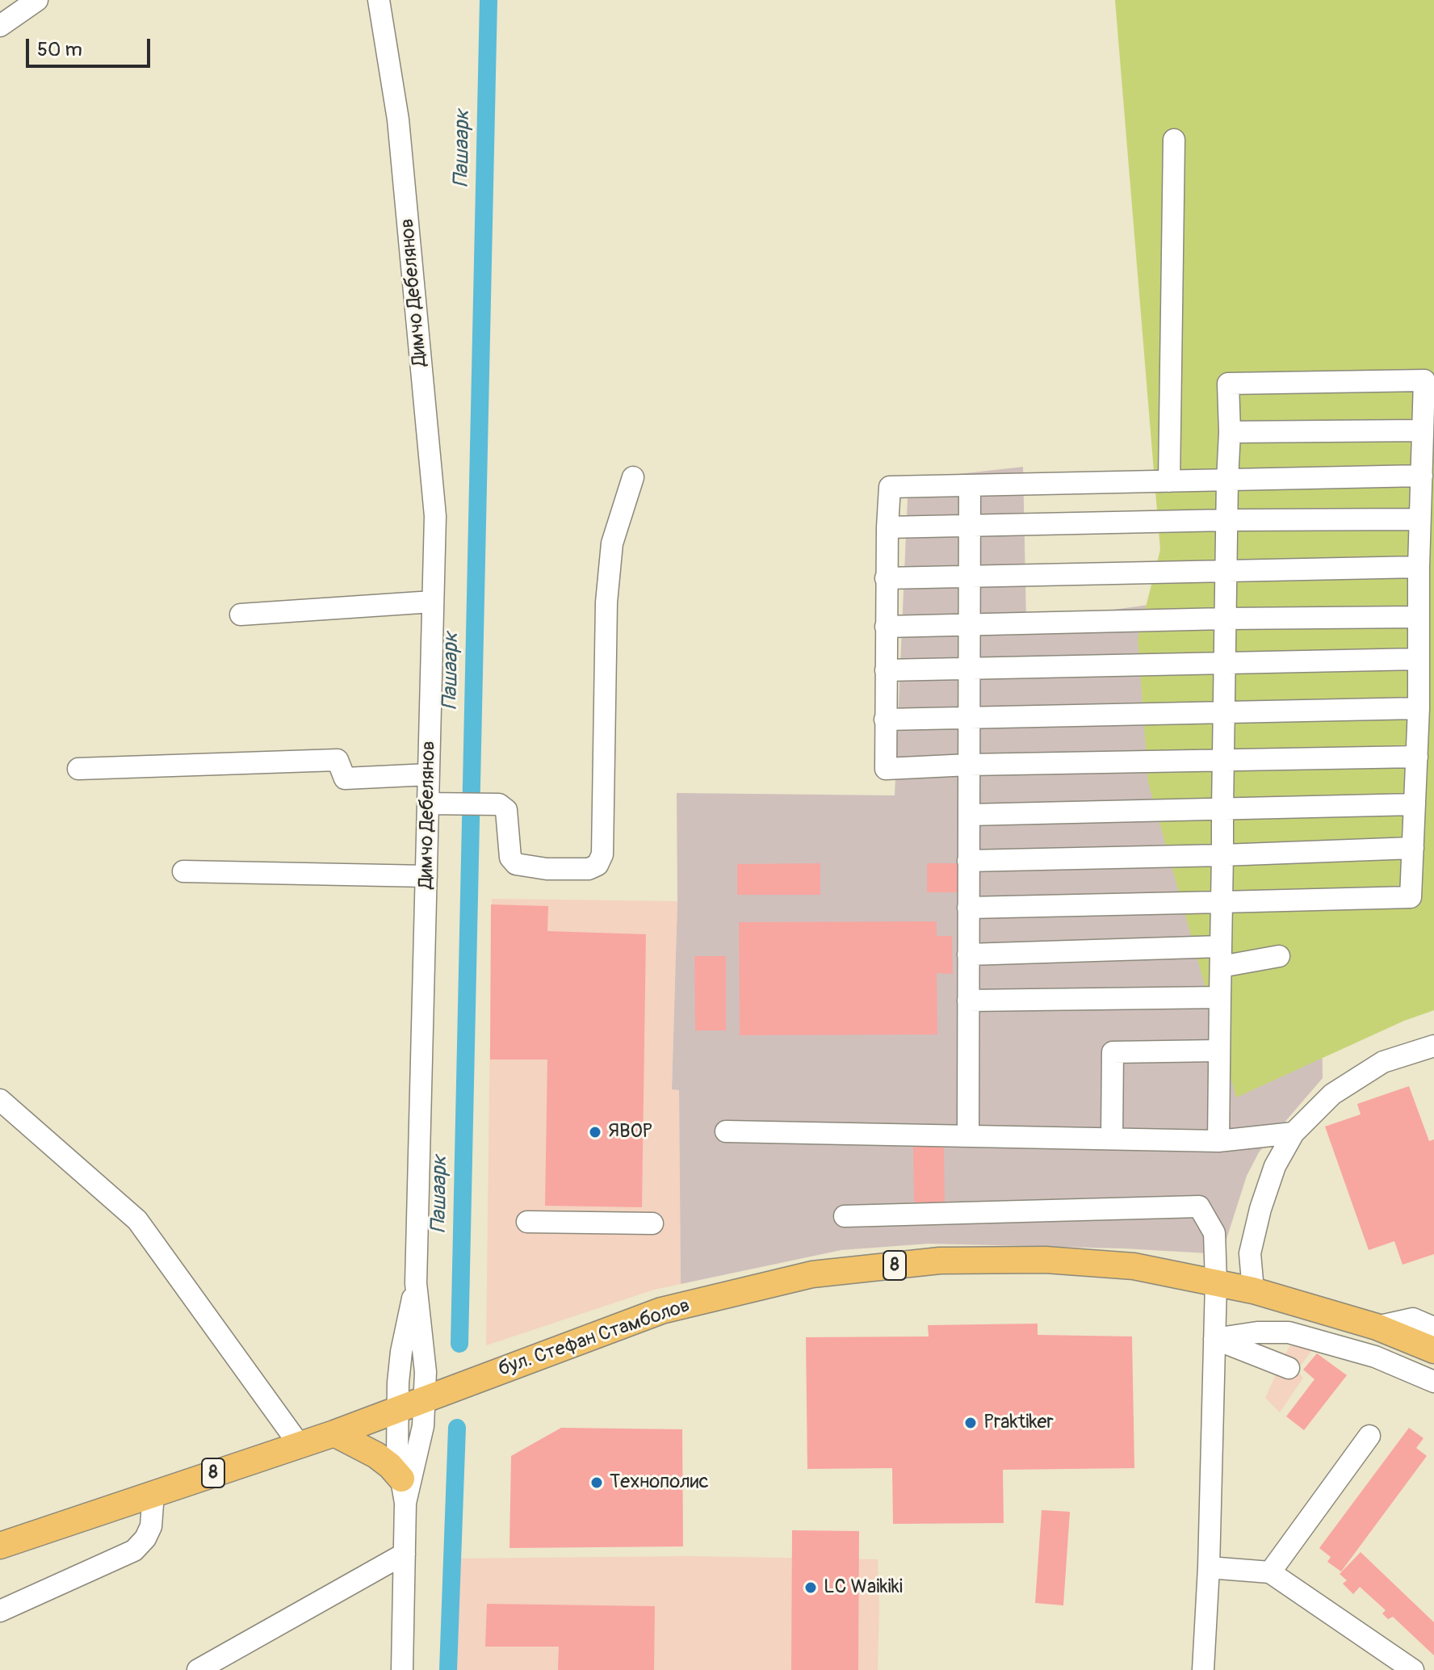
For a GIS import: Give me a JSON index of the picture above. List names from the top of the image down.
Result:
{
  "streets": {
    "main road": ["8", "бул. Стефан Стамболов"],
    "street": ["Димчо Дебелянов"]
  },
  "crossings": [
    ["Димчо Дебелянов", "бул. Стефан Стамболов"]
  ],
  "water": ["Пашаарк"],
  "places": [
    "ЯВОР",
    "Praktiker",
    "Технополис",
    "LC Waikiki"
  ],
  "scale_bar": "50 m"
}
